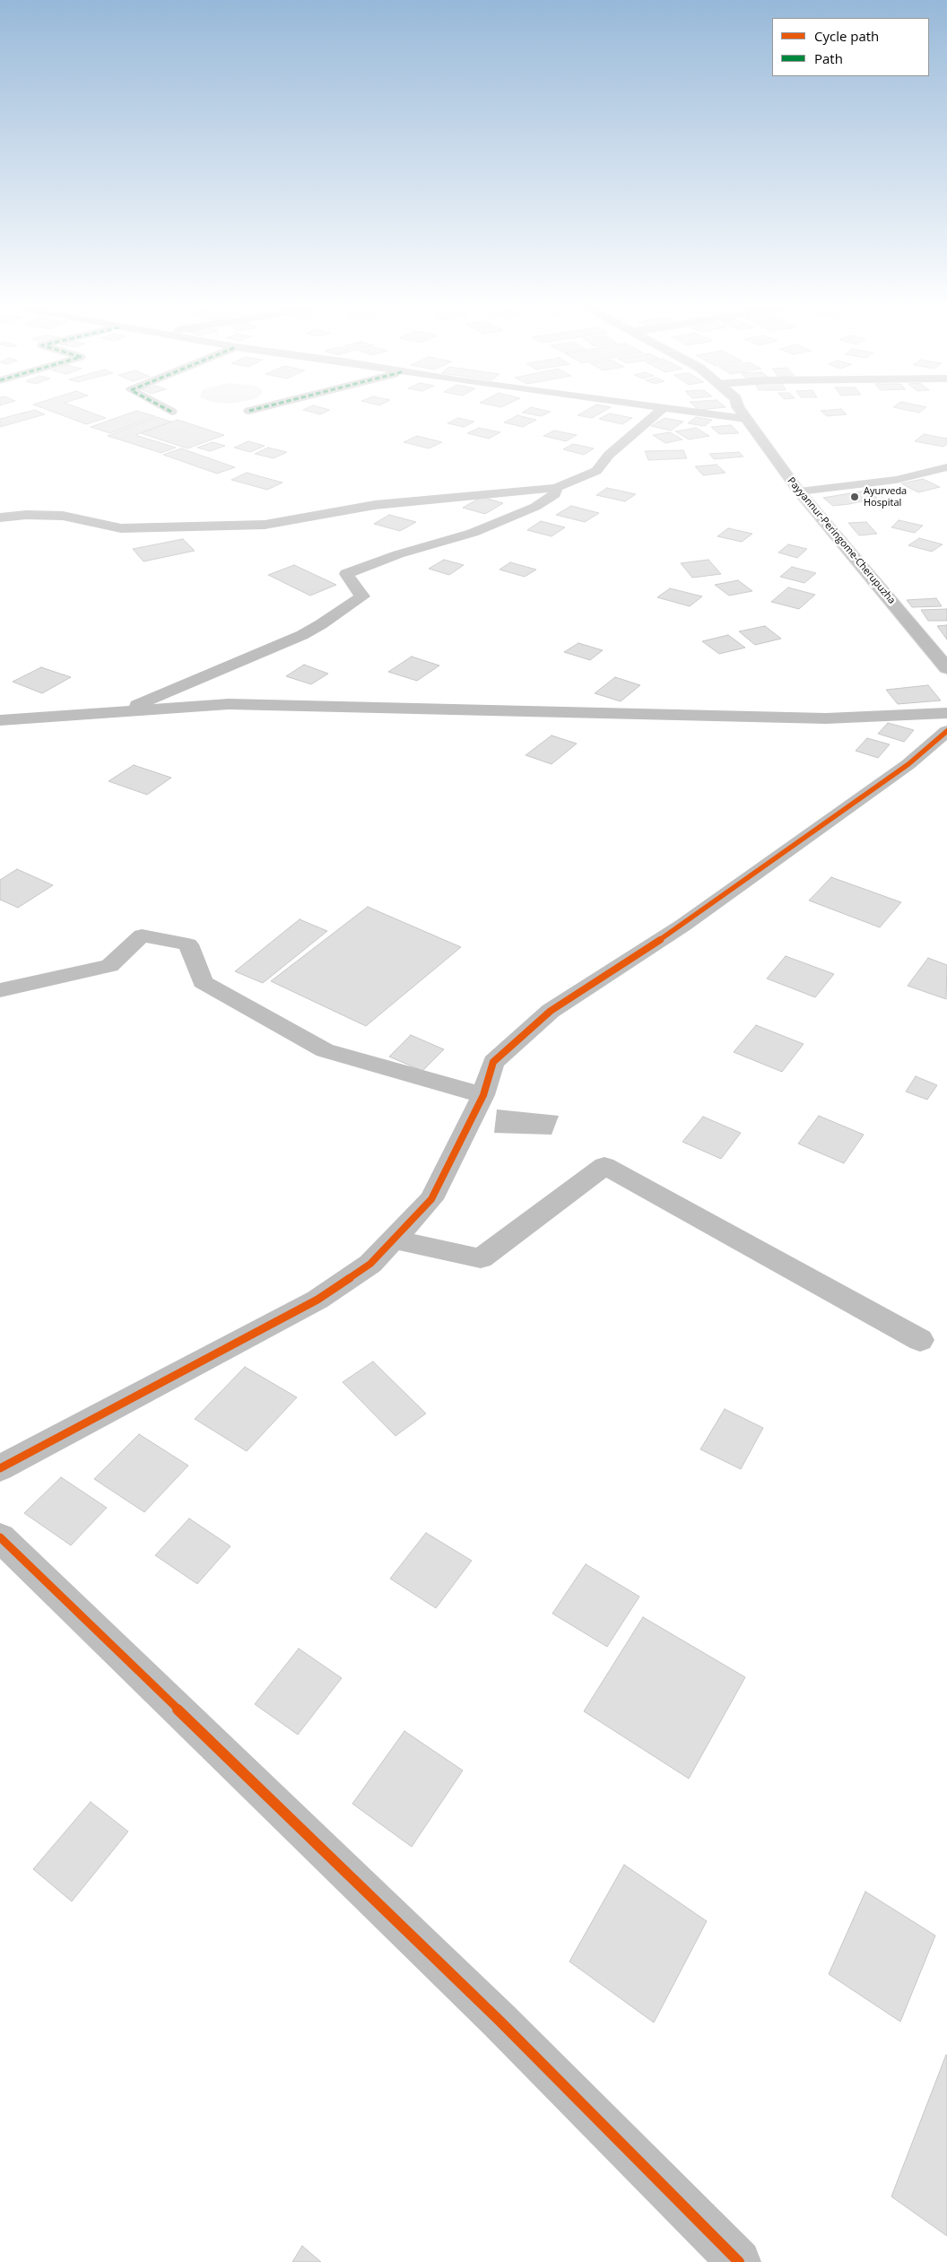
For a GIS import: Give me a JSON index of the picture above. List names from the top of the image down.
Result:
{
  "streets": {
    "street": ["Payyannur-Peringome-Cherupuzha"]
  },
  "places": ["Ayurveda Hospital"],
  "legend": ["Cycle path", "Path"]
}
